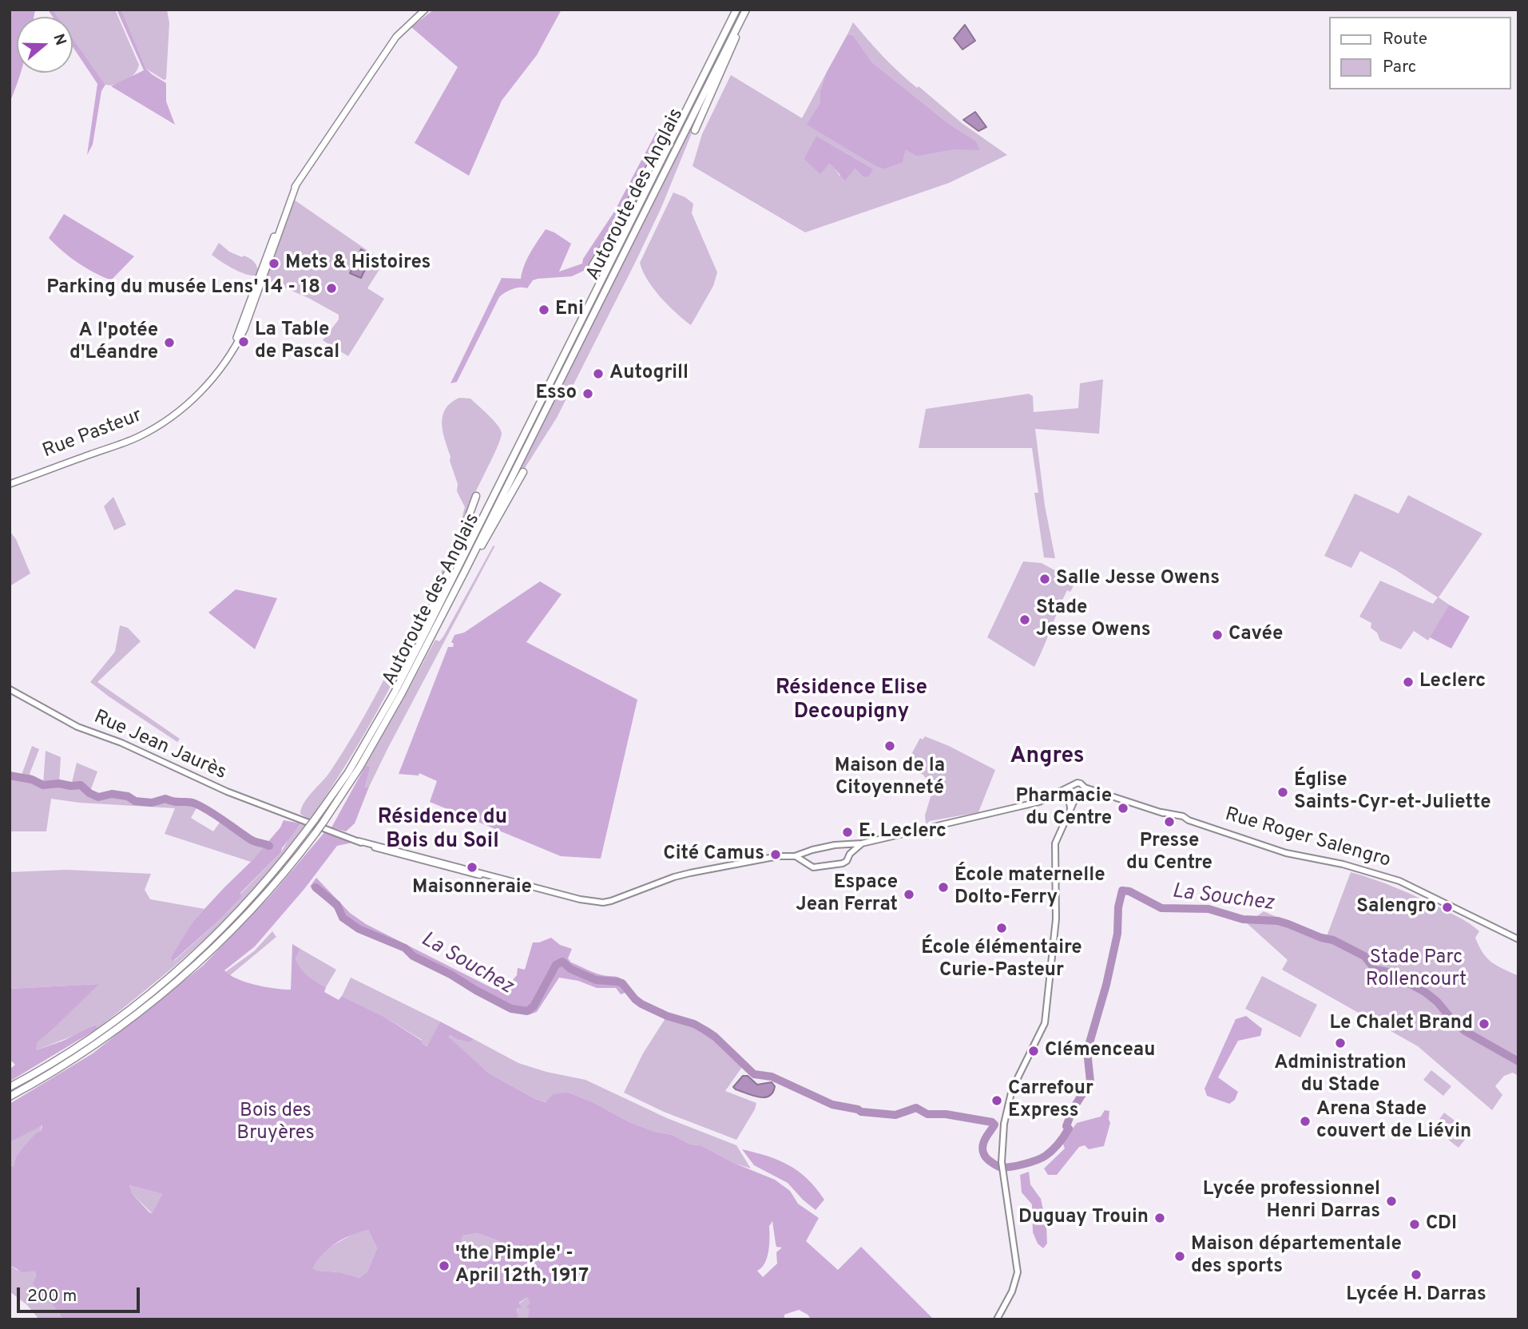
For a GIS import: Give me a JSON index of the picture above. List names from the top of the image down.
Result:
{
  "streets": {
    "highway": ["Autoroute des Anglais"],
    "main road": ["Rue Pasteur", "Rue Jean Jaurès", "Rue Roger Salengro"]
  },
  "districts": ["Résidence Elise Decoupigny", "Angres", "Résidence du Bois du Soil"],
  "water": ["La Souchez"],
  "parks": ["Stade Parc Rollencourt", "Bois des Bruyères"],
  "places": [
    "Mets & Histoires",
    "Parking du musée Lens' 14 - 18",
    "Eni",
    "La Table de Pascal",
    "A l'potée d'Léandre",
    "Autogrill",
    "Esso",
    "Salle Jesse Owens",
    "Stade Jesse Owens",
    "Cavée",
    "Leclerc",
    "Maison de la Citoyenneté",
    "Église Saints-Cyr-et-Juliette",
    "Pharmacie du Centre",
    "Presse du Centre",
    "E. Leclerc",
    "Cité Camus",
    "Maisonneraie",
    "École maternelle Dolto-Ferry",
    "Espace Jean Ferrat",
    "Salengro",
    "École élémentaire Curie-Pasteur",
    "Le Chalet Brand",
    "Administration du Stade",
    "Clémenceau",
    "Carrefour Express",
    "Arena Stade couvert de Liévin",
    "Lycée professionnel Henri Darras",
    "Duguay Trouin",
    "CDI",
    "Maison départementale des sports",
    "'the Pimple' - April 12th, 1917",
    "Lycée H. Darras"
  ],
  "legend": ["Route", "Parc"],
  "scale_bar": "200 m",
  "north": "right"
}
